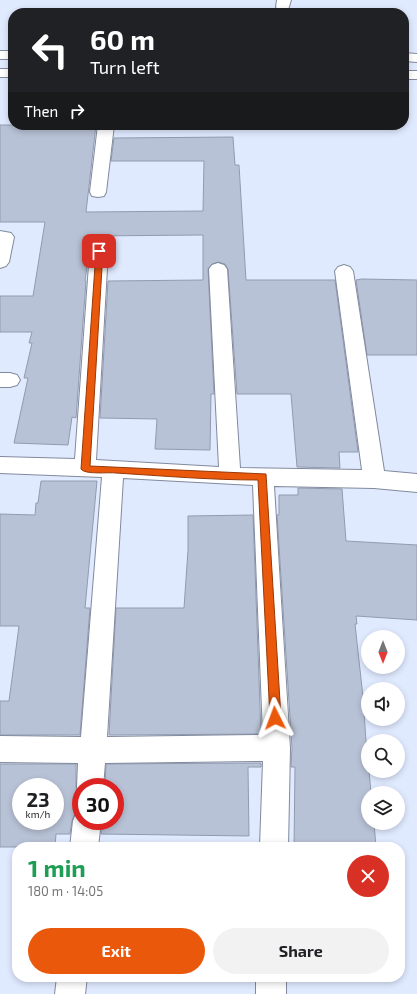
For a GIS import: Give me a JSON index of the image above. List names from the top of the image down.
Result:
{
  "north": "bottom",
  "page": {
    "turn": ["60 m", "Turn left"],
    "then": "Then",
    "speed": "23 km/h",
    "limit": "30",
    "heading": ["1 min", "180 m · 14:05"],
    "buttons": ["Exit", "Share"]
  }
}
